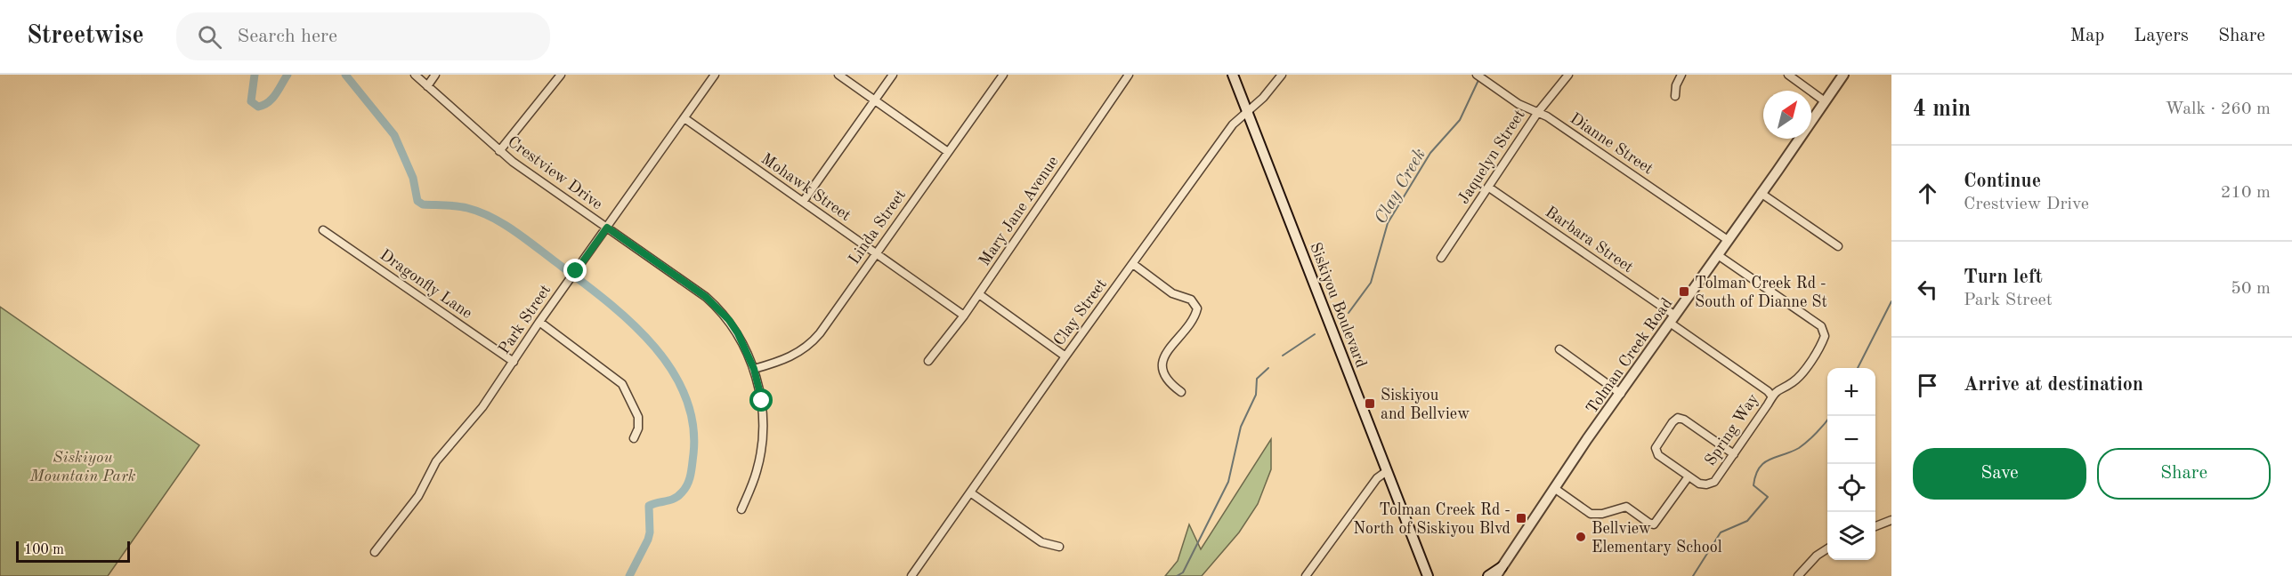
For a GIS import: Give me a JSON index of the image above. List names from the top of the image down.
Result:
{
  "streets": {
    "street": [
      "Dianne Street",
      "Jaquelyn Street",
      "Crestview Drive",
      "Mohawk Street",
      "Mary Jane Avenue",
      "Linda Street",
      "Barbara Street",
      "Dragonfly Lane",
      "Siskiyou Boulevard",
      "Clay Street",
      "Park Street",
      "Tolman Creek Road",
      "Spring Way"
    ]
  },
  "crossings": [
    ["Dianne Street", "Jaquelyn Street"],
    ["Dianne Street", "Tolman Creek Road"],
    ["Jaquelyn Street", "Barbara Street"],
    ["Crestview Drive", "Linda Street"],
    ["Crestview Drive", "Park Street"],
    ["Mohawk Street", "Mary Jane Avenue"],
    ["Mohawk Street", "Linda Street"],
    ["Mohawk Street", "Park Street"],
    ["Barbara Street", "Tolman Creek Road"],
    ["Barbara Street", "Spring Way"],
    ["Dragonfly Lane", "Park Street"],
    ["Siskiyou Boulevard", "Clay Street"]
  ],
  "water": ["Clay Creek"],
  "parks": ["Siskiyou Mountain Park"],
  "places": {
    "transit": ["Tolman Creek Rd - South of Dianne St", "Siskiyou and Bellview", "Tolman Creek Rd - North of Siskiyou Blvd"],
    "other": ["Bellview Elementary School"]
  },
  "scale_bar": "100 m",
  "north": "top right",
  "page": {
    "header": "Streetwise",
    "search": "Search here",
    "nav": ["Map", "Layers", "Share"],
    "heading": ["4 min", "Walk · 260 m"],
    "list": [
      ["Continue", "Crestview Drive", "210 m"],
      ["Turn left", "Park Street", "50 m"],
      "Arrive at destination"
    ],
    "map_buttons": ["+", "−"],
    "buttons": ["Save", "Share"],
    "scale": "100 m"
  }
}
